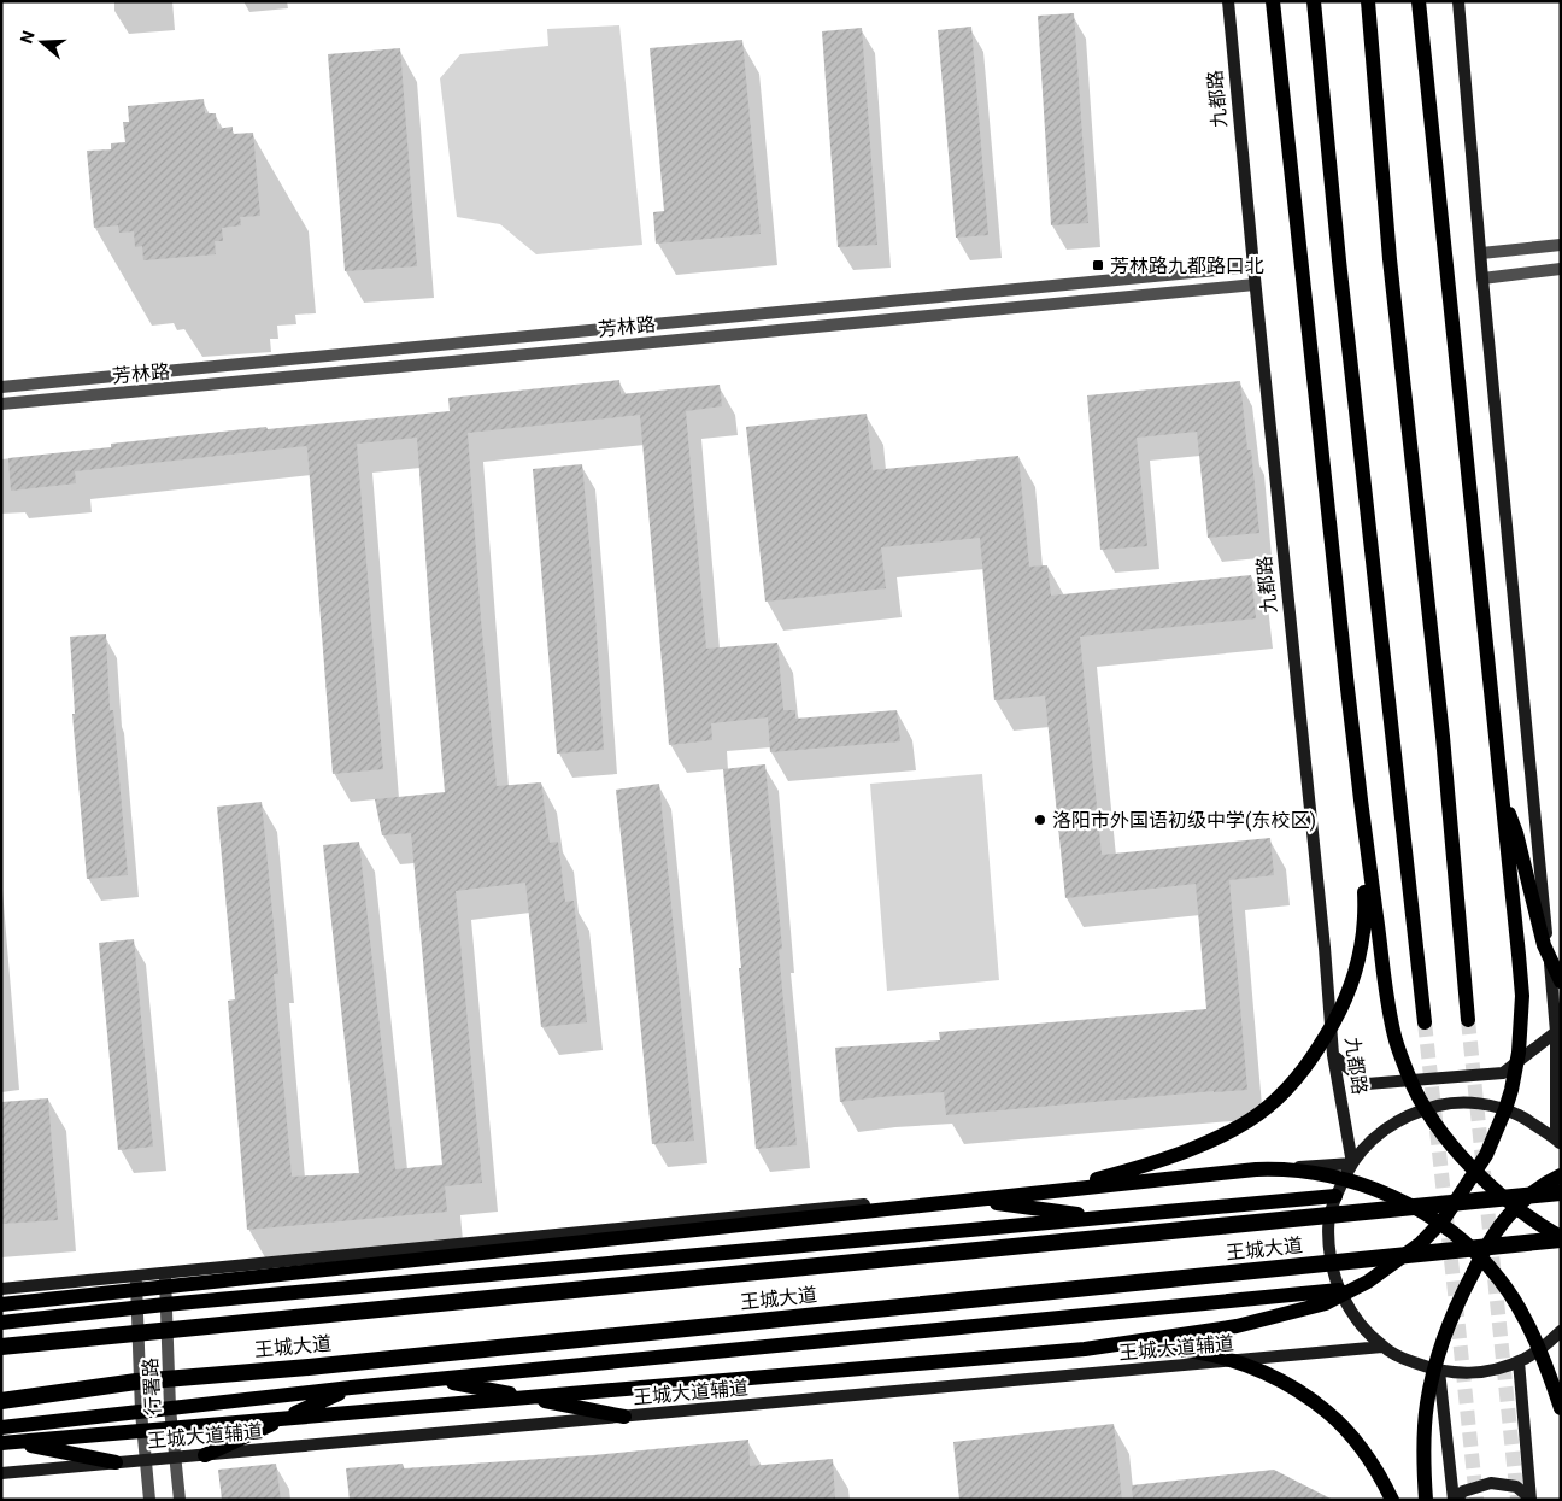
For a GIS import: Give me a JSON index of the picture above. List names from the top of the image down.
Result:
{
  "streets": {
    "highway": ["王城大道"],
    "main road": ["九都路", "王城大道辅道"],
    "street": ["芳林路", "行署路"]
  },
  "crossings": [
    ["九都路", "芳林路"],
    ["王城大道辅道", "行署路"]
  ],
  "places": {
    "transit": ["芳林路九都路口北"],
    "other": ["洛阳市外国语初级中学(东校区)"]
  },
  "north": "left"
}
